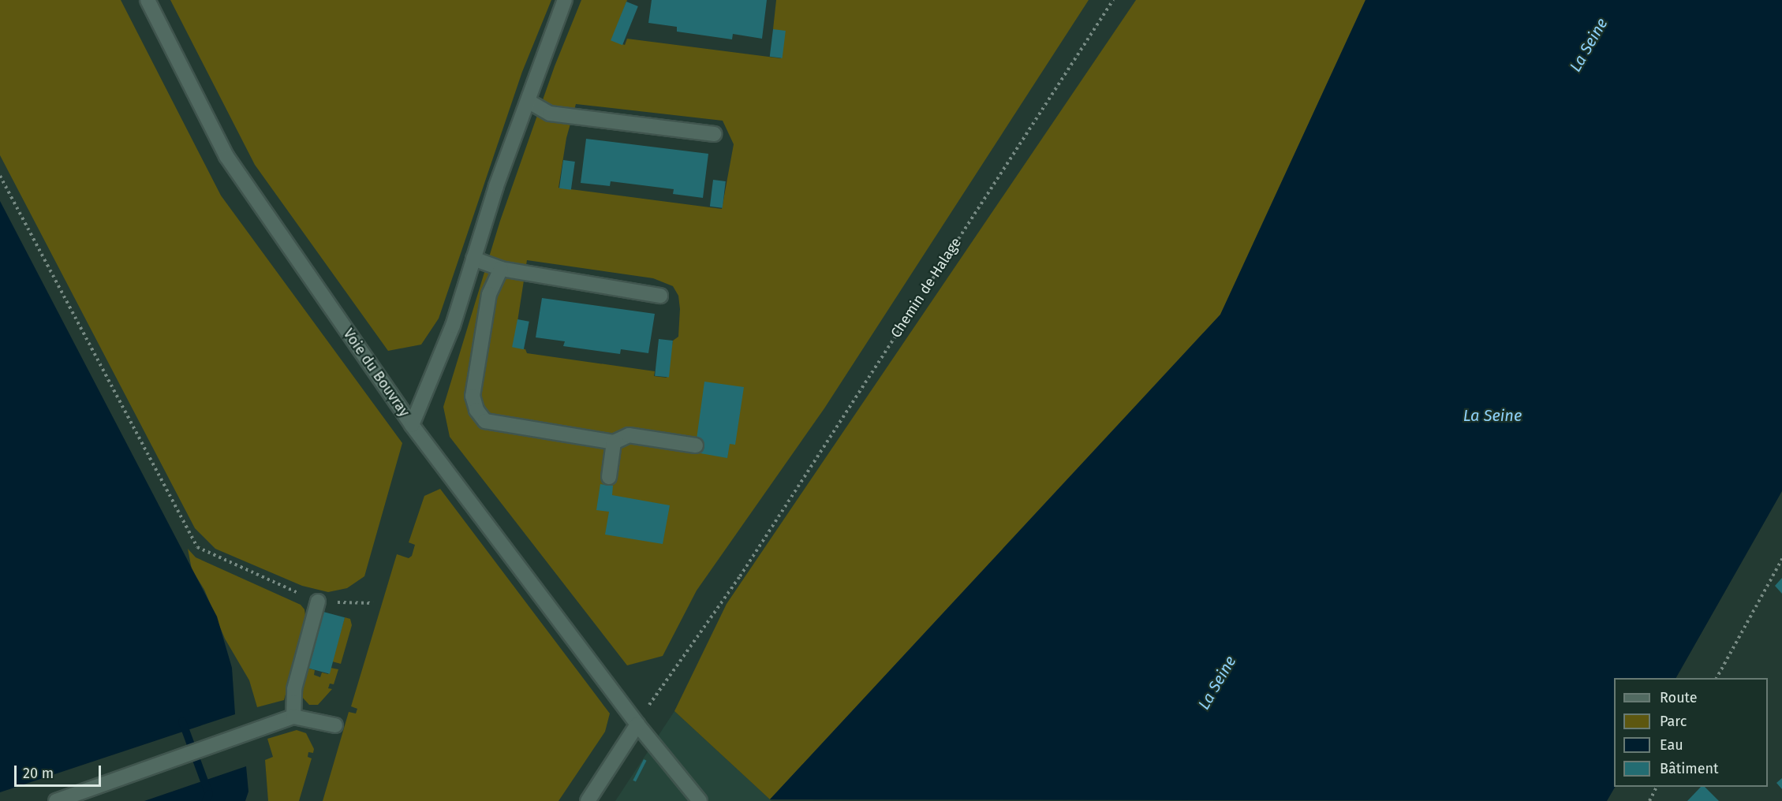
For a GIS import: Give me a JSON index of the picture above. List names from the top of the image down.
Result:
{
  "streets": {
    "street": ["Voie du Bouvray"],
    "path": ["Chemin de Halage"]
  },
  "crossings": [
    ["Chemin de Halage", "Voie du Bouvray"]
  ],
  "water": ["La Seine"],
  "legend": [
    "Route",
    "Parc",
    "Eau",
    "Bâtiment"
  ],
  "scale_bar": "20 m"
}
